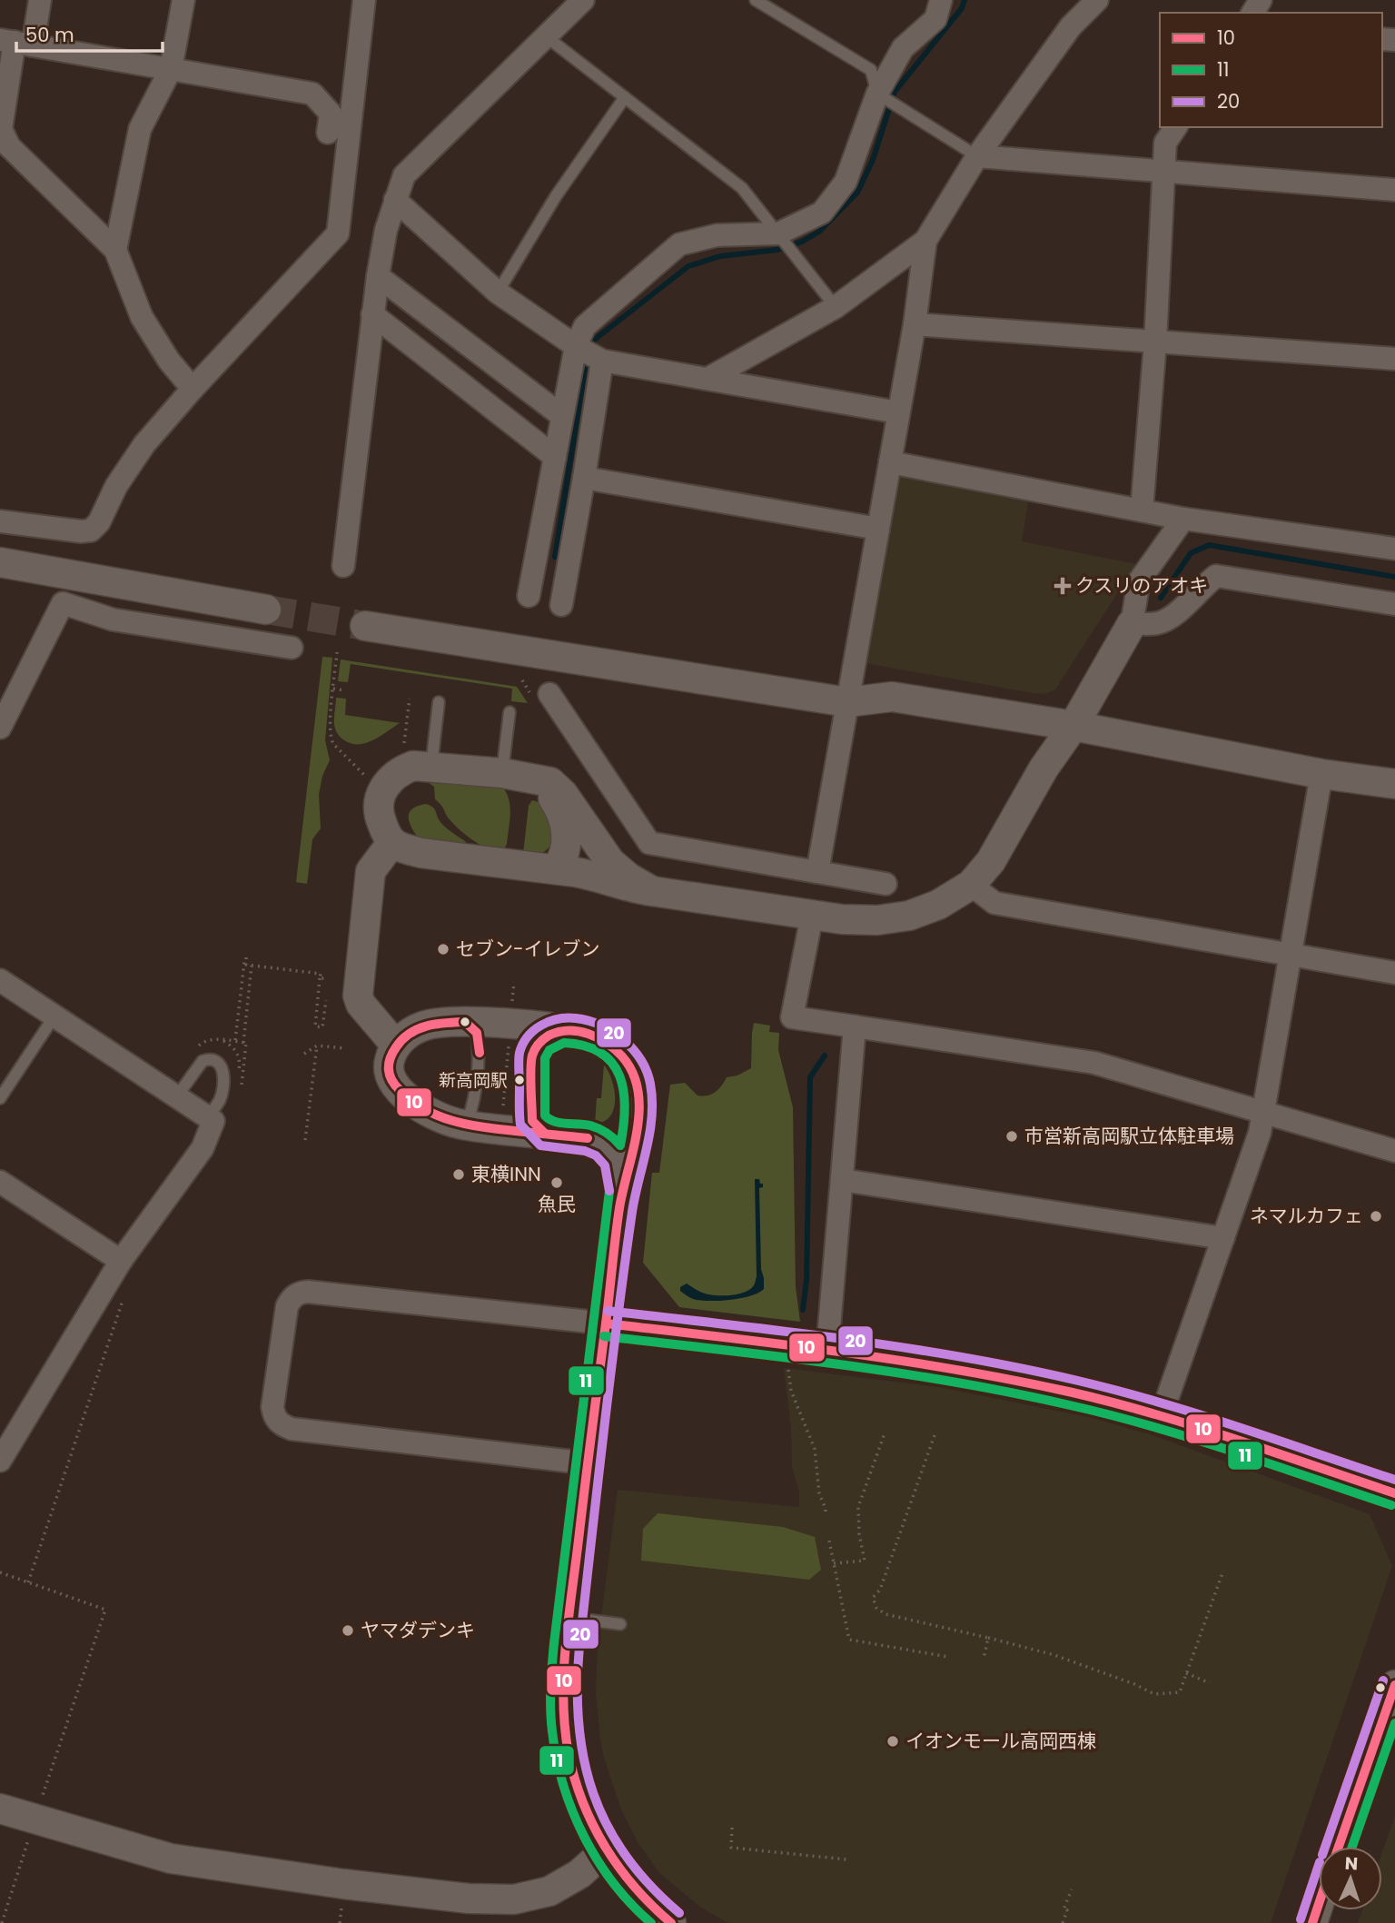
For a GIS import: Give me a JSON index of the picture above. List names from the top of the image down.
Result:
{
  "places": {
    "health": ["クスリのアオキ"],
    "other": [
      "セブン-イレブン",
      "新高岡駅",
      "市営新高岡駅立体駐車場",
      "東横INN",
      "魚民",
      "ネマルカフェ",
      "ヤマダデンキ",
      "イオンモール高岡西棟"
    ]
  },
  "lines": ["transit line 20", "transit line 10", "transit line 11"],
  "legend": ["10", "11", "20"],
  "scale_bar": "50 m",
  "north": "top"
}
